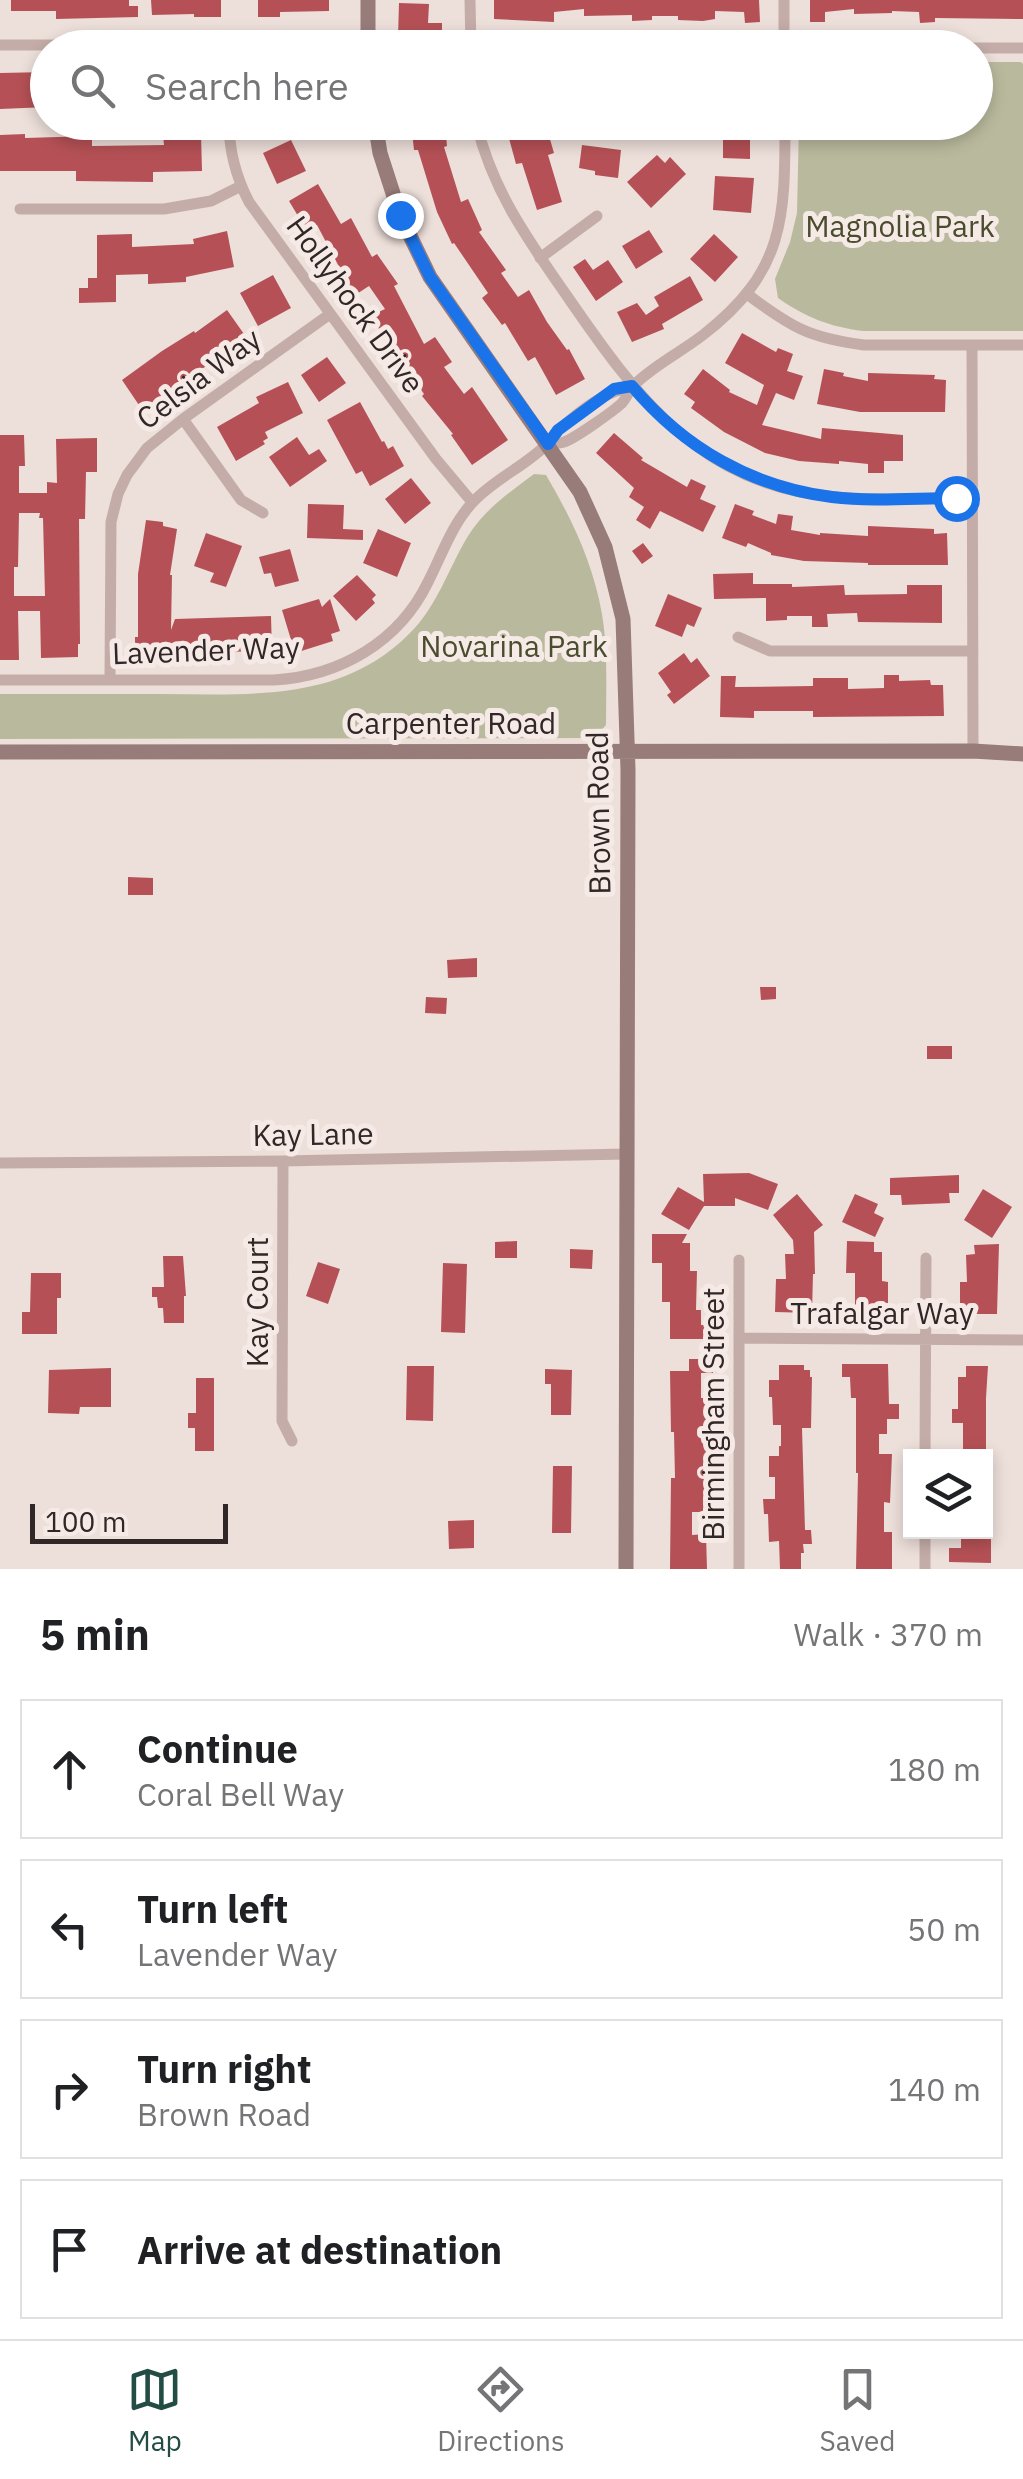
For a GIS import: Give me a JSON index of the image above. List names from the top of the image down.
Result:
{
  "streets": {
    "street": [
      "Hollyhock Drive",
      "Celsia Way",
      "Lavender Way",
      "Carpenter Road",
      "Brown Road",
      "Kay Lane",
      "Kay Court",
      "Trafalgar Way",
      "Birmingham Street"
    ]
  },
  "crossings": [
    ["Hollyhock Drive", "Celsia Way"],
    ["Hollyhock Drive", "Lavender Way"],
    ["Celsia Way", "Lavender Way"],
    ["Lavender Way", "Brown Road"],
    ["Carpenter Road", "Brown Road"],
    ["Brown Road", "Kay Lane"],
    ["Kay Lane", "Kay Court"],
    ["Trafalgar Way", "Birmingham Street"]
  ],
  "parks": ["Magnolia Park", "Novarina Park"],
  "scale_bar": "100 m",
  "page": {
    "search": "Search here",
    "scale": "100 m",
    "heading": ["5 min", "Walk · 370 m"],
    "list": [
      ["Continue", "Coral Bell Way", "180 m"],
      ["Turn left", "Lavender Way", "50 m"],
      ["Turn right", "Brown Road", "140 m"],
      "Arrive at destination"
    ],
    "nav": ["Map", "Directions", "Saved"]
  }
}
